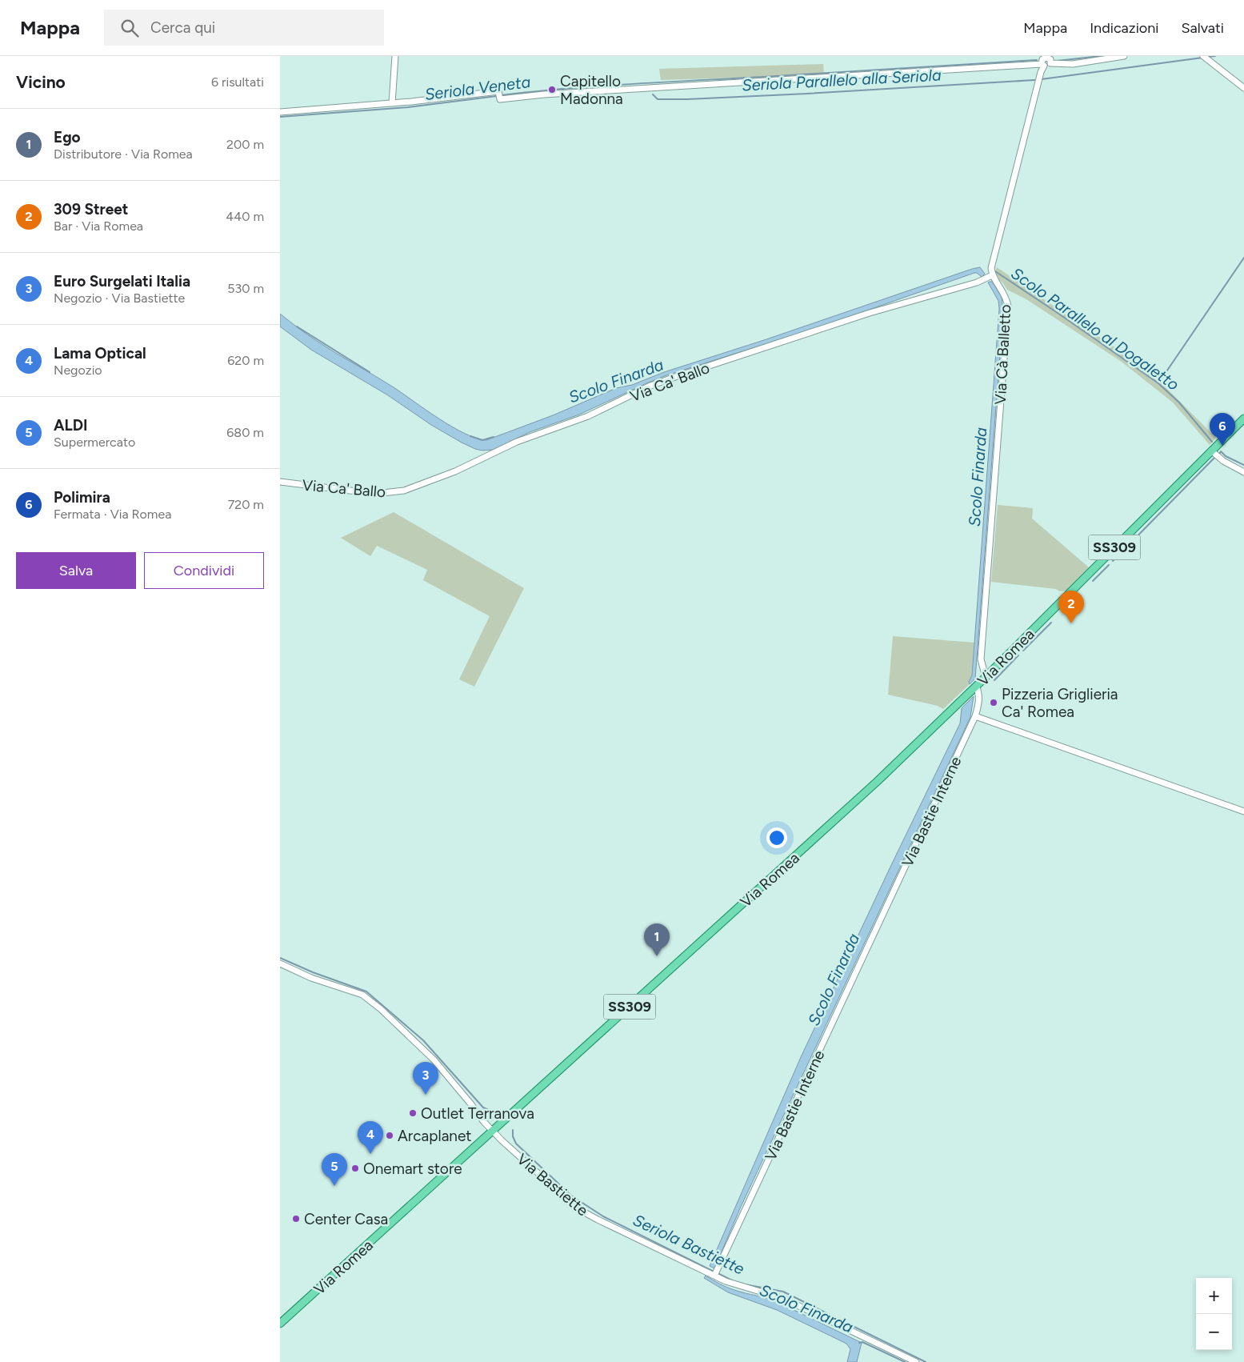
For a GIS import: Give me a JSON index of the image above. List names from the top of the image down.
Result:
{
  "streets": {
    "main road": ["SS309", "Via Romea"],
    "street": [
      "Via Cà Balletto",
      "Via Ca' Ballo",
      "Via Bastie Interne",
      "Via Bastiette"
    ]
  },
  "crossings": [
    ["Via Cà Balletto", "Via Ca' Ballo"],
    ["Via Cà Balletto", "Via Romea"],
    ["Via Romea", "Via Bastie Interne"],
    ["Via Romea", "Via Bastiette"],
    ["Via Bastie Interne", "Via Bastiette"]
  ],
  "water": [
    "Seriola Parallelo alla Seriola",
    "Seriola Veneta",
    "Scolo Parallelo al Dogaletto",
    "Scolo Finarda",
    "Seriola Bastiette"
  ],
  "places": [
    "Capitello Madonna",
    "Pizzeria Griglieria Ca' Romea",
    "Outlet Terranova",
    "Arcaplanet",
    "Onemart store",
    "Center Casa"
  ],
  "page": {
    "header": "Mappa",
    "search": "Cerca qui",
    "nav": ["Mappa", "Indicazioni", "Salvati"],
    "heading": ["Vicino", "6 risultati"],
    "list": [
      {
        "mark": "1",
        "name": "Ego",
        "note": "Distributore · Via Romea",
        "value": "200 m"
      },
      {
        "mark": "2",
        "name": "309 Street",
        "note": "Bar · Via Romea",
        "value": "440 m"
      },
      {
        "mark": "3",
        "name": "Euro Surgelati Italia",
        "note": "Negozio · Via Bastiette",
        "value": "530 m"
      },
      {
        "mark": "4",
        "name": "Lama Optical",
        "note": "Negozio",
        "value": "620 m"
      },
      {
        "mark": "5",
        "name": "ALDI",
        "note": "Supermercato",
        "value": "680 m"
      },
      {
        "mark": "6",
        "name": "Polimira",
        "note": "Fermata · Via Romea",
        "value": "720 m"
      }
    ],
    "pins": [
      "6",
      "2",
      "1",
      "3",
      "4",
      "5"
    ],
    "buttons": ["Salva", "Condividi"],
    "map_buttons": ["+", "−"]
  }
}
